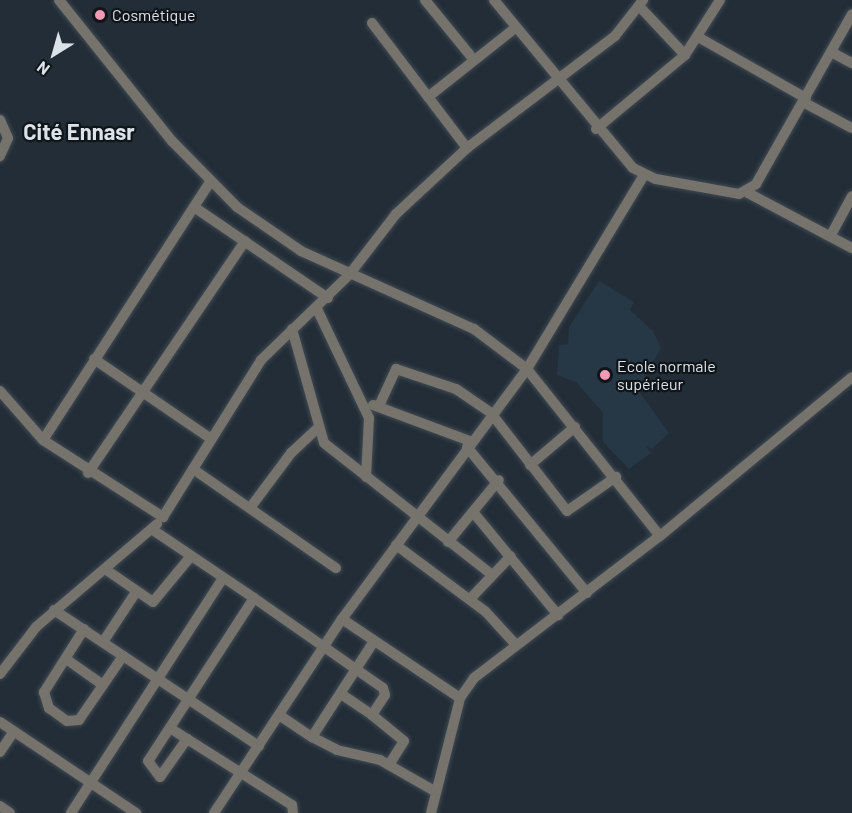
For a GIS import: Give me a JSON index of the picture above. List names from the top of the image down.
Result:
{
  "districts": ["Cité Ennasr"],
  "places": ["Cosmétique", "Ecole normale supérieur"],
  "north": "bottom left"
}
